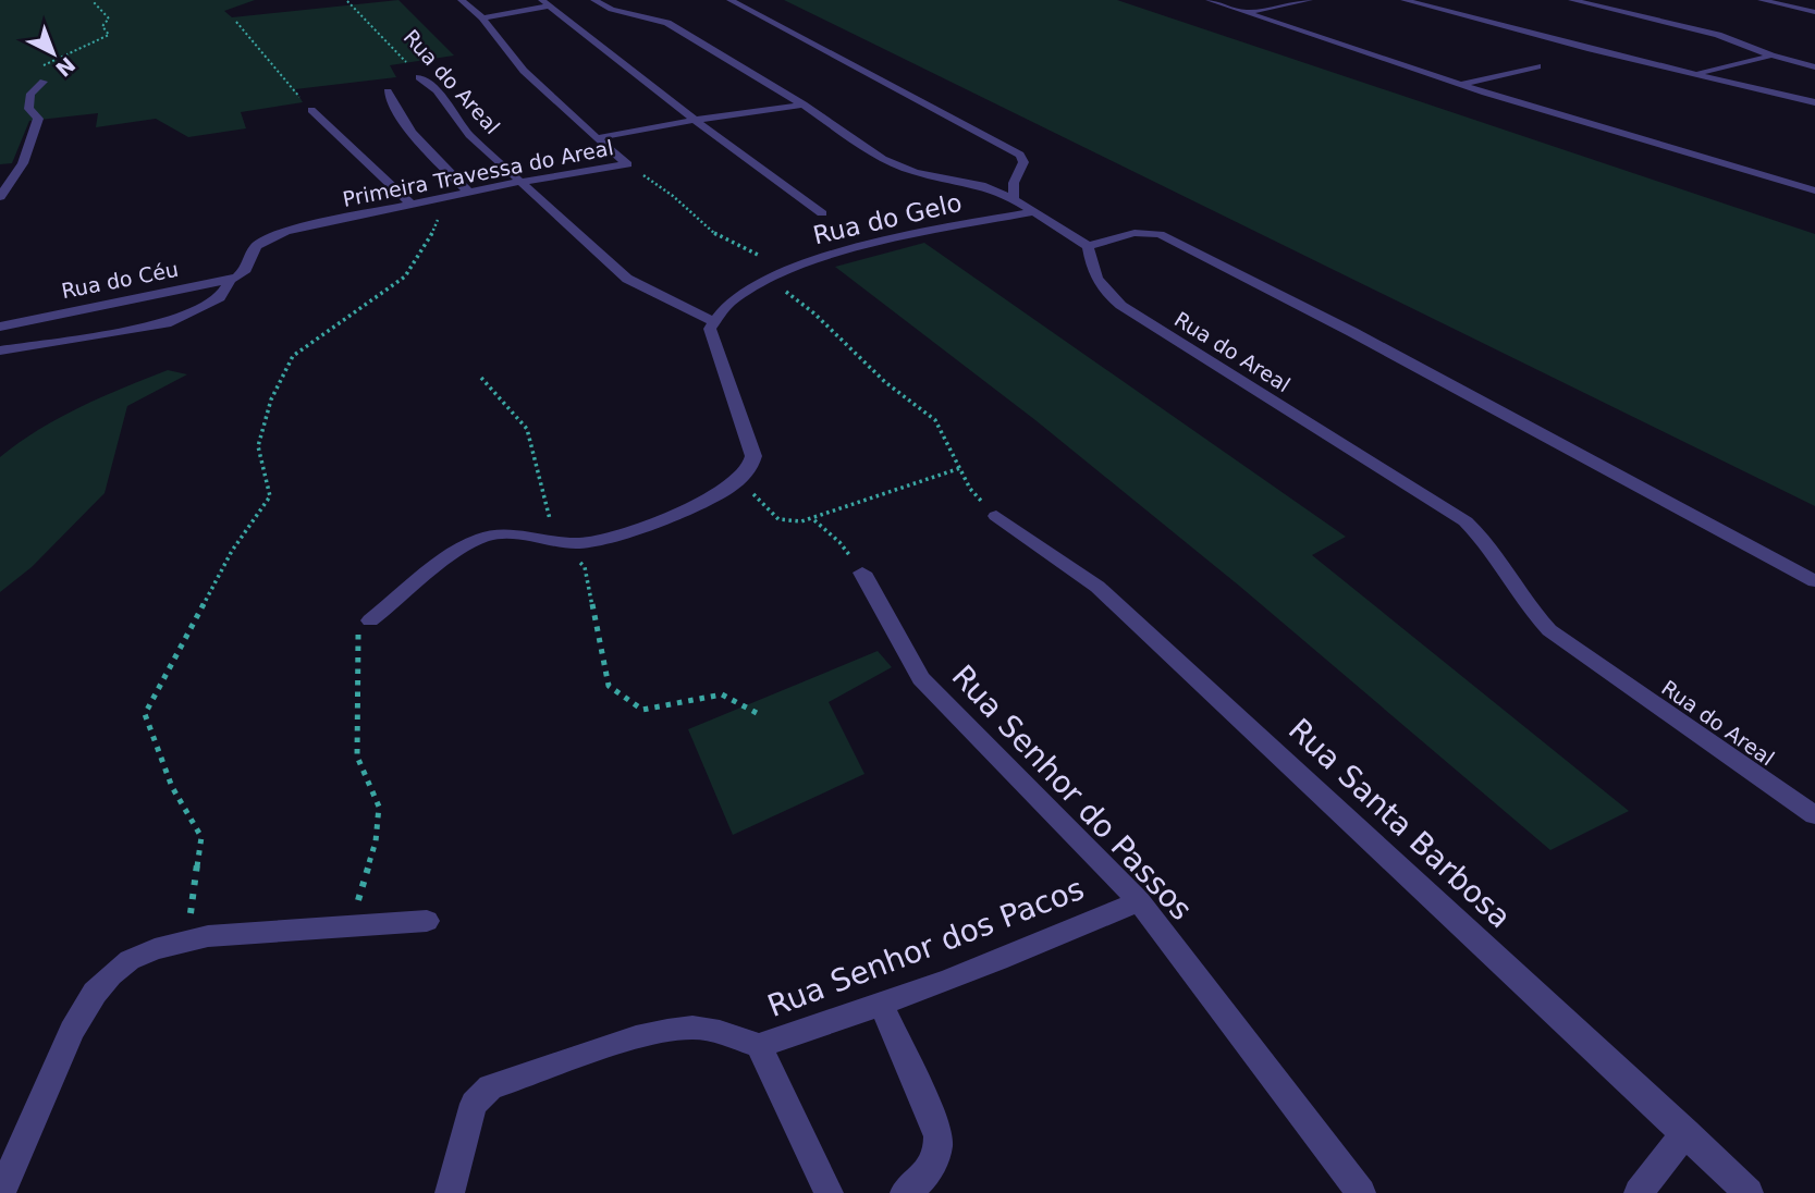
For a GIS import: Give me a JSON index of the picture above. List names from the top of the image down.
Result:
{
  "streets": {
    "street": [
      "Rua do Areal",
      "Primeira Travessa do Areal",
      "Rua do Gelo",
      "Rua do Céu",
      "Rua Senhor do Passos",
      "Rua Santa Barbosa",
      "Rua Senhor dos Pacos"
    ]
  },
  "crossings": [
    ["Rua do Areal", "Primeira Travessa do Areal"],
    ["Rua do Areal", "Rua do Gelo"],
    ["Primeira Travessa do Areal", "Rua do Céu"],
    ["Rua Senhor do Passos", "Rua Senhor dos Pacos"]
  ],
  "north": "bottom right"
}
